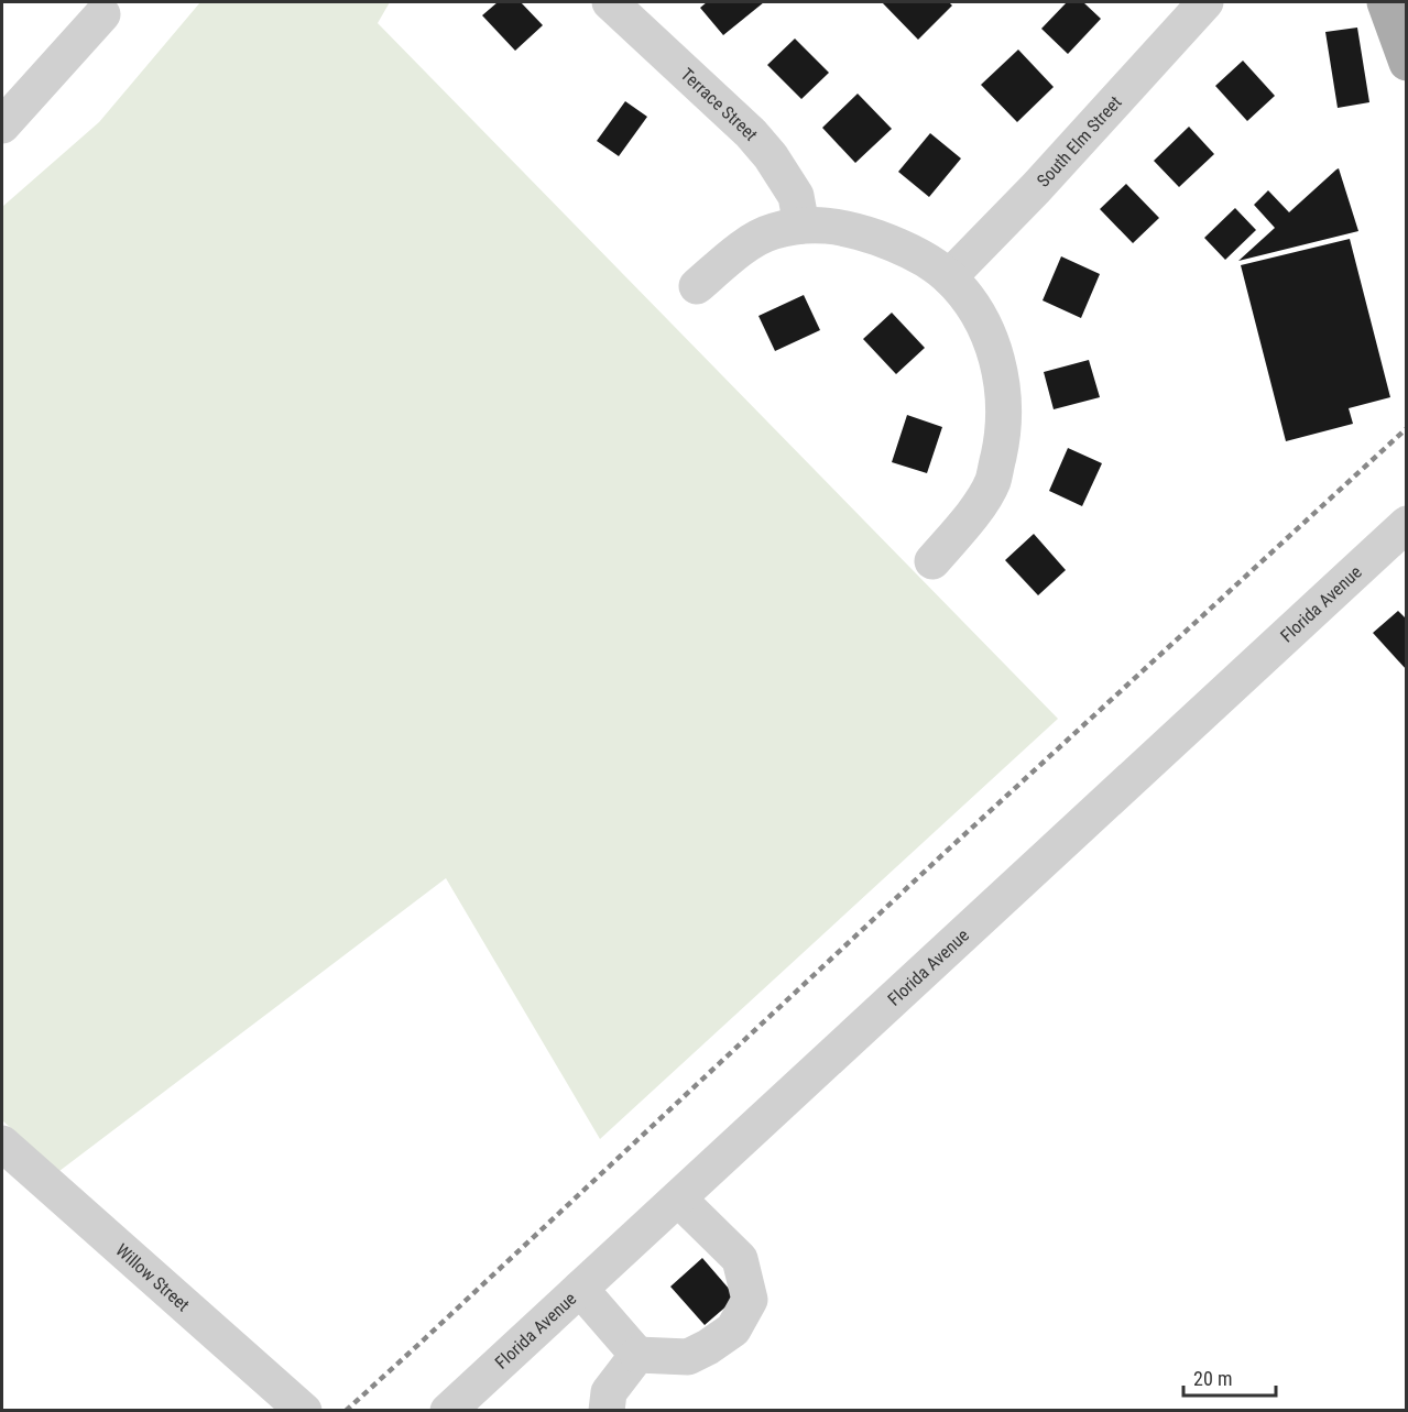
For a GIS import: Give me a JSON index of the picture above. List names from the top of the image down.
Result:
{
  "streets": {
    "street": [
      "Terrace Street",
      "South Elm Street",
      "Florida Avenue",
      "Willow Street"
    ]
  },
  "scale_bar": "20 m"
}
